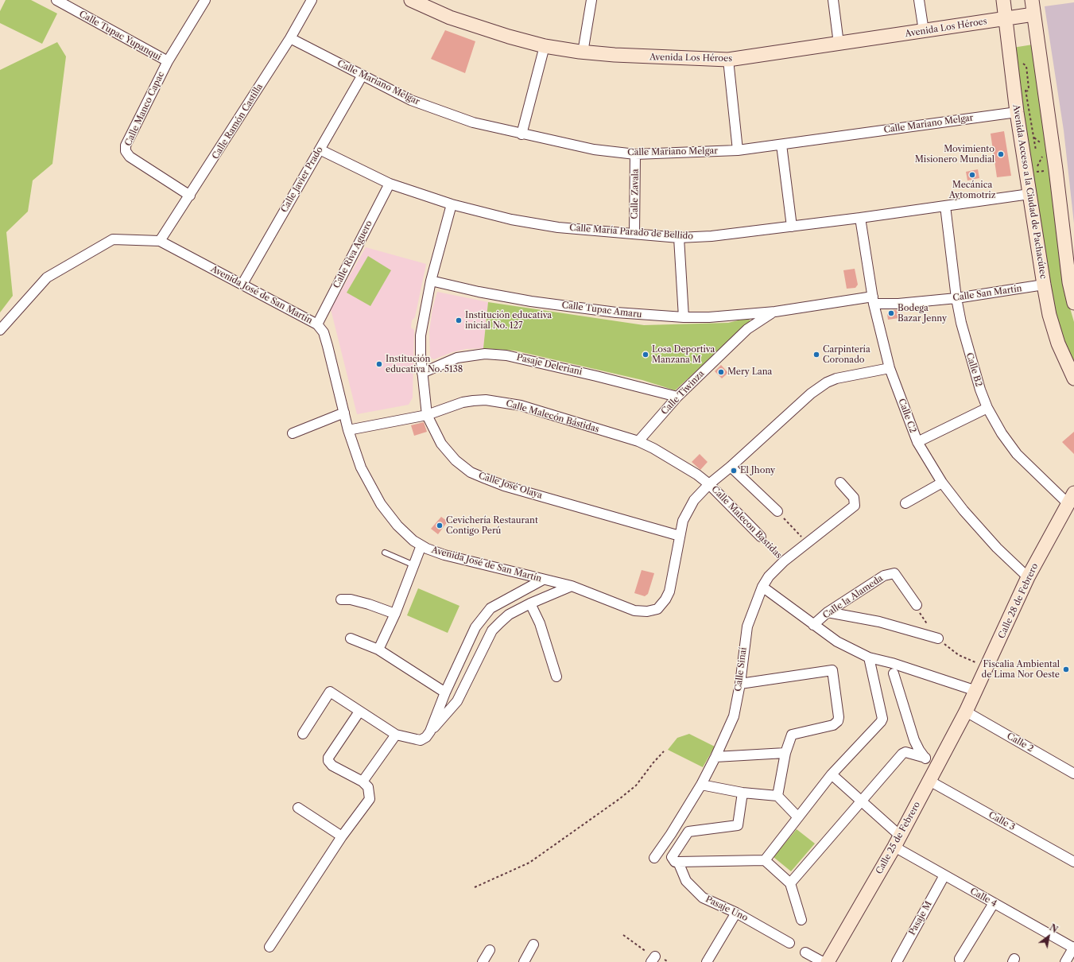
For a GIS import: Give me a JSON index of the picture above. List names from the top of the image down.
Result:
{
  "streets": {
    "street": [
      "Avenida Los Héroes",
      "Calle Tupac Yupanqui",
      "Calle Mariano Melgar",
      "Calle Manco Capac",
      "Calle Ramón Castilla",
      "Calle Javier Prado",
      "Avenida Acceso a la Ciudad de Pachacútec",
      "Calle Zavala",
      "Calle María Parado de Bellido",
      "Calle Riva Aguero",
      "Calle San Martín",
      "Avenida José de San Martín",
      "Calle Tupac Amaru",
      "Pasaje Deleriani",
      "Calle B2",
      "Calle Tiwinza",
      "Calle C2",
      "Calle Malecón Bástidas",
      "Calle José Olaya",
      "Calle Malecon Bastidas",
      "Calle la Alameda",
      "Calle 28 de Febrero",
      "Calle Sinaí",
      "Calle 2",
      "Calle 3",
      "Calle 25 de Febrero",
      "Calle 4",
      "Pasaje Uno",
      "Pasaje M"
    ]
  },
  "crossings": [
    ["Avenida Los Héroes", "Avenida Acceso a la Ciudad de Pachacútec"],
    ["Calle Tupac Yupanqui", "Calle Manco Capac"],
    ["Calle Mariano Melgar", "Calle Ramón Castilla"],
    ["Calle Mariano Melgar", "Calle Javier Prado"],
    ["Calle Mariano Melgar", "Avenida Acceso a la Ciudad de Pachacútec"],
    ["Calle Mariano Melgar", "Calle Zavala"],
    ["Calle Manco Capac", "Calle Ramón Castilla"],
    ["Calle Ramón Castilla", "Avenida José de San Martín"],
    ["Calle Javier Prado", "Calle María Parado de Bellido"],
    ["Calle Javier Prado", "Avenida José de San Martín"],
    ["Avenida Acceso a la Ciudad de Pachacútec", "Calle María Parado de Bellido"],
    ["Avenida Acceso a la Ciudad de Pachacútec", "Calle San Martín"],
    ["Calle Zavala", "Calle María Parado de Bellido"],
    ["Calle María Parado de Bellido", "Calle Riva Aguero"],
    ["Calle María Parado de Bellido", "Calle B2"],
    ["Calle María Parado de Bellido", "Calle C2"],
    ["Calle María Parado de Bellido", "Calle José Olaya"],
    ["Calle Riva Aguero", "Avenida José de San Martín"],
    ["Calle San Martín", "Calle Tupac Amaru"],
    ["Calle San Martín", "Calle B2"],
    ["Calle San Martín", "Calle Tiwinza"],
    ["Calle San Martín", "Calle C2"],
    ["Avenida José de San Martín", "Calle C2"],
    ["Avenida José de San Martín", "Calle Malecón Bástidas"],
    ["Avenida José de San Martín", "Calle José Olaya"],
    ["Avenida José de San Martín", "Calle Malecon Bastidas"],
    ["Calle Tupac Amaru", "Calle Tiwinza"],
    ["Calle Tupac Amaru", "Calle José Olaya"],
    ["Pasaje Deleriani", "Calle Tiwinza"],
    ["Pasaje Deleriani", "Calle José Olaya"],
    ["Calle B2", "Calle 28 de Febrero"],
    ["Calle Tiwinza", "Calle Malecón Bástidas"],
    ["Calle C2", "Calle 28 de Febrero"],
    ["Calle Malecón Bástidas", "Calle José Olaya"],
    ["Calle Malecón Bástidas", "Calle Malecon Bastidas"],
    ["Calle Malecon Bastidas", "Calle Sinaí"],
    ["Calle 28 de Febrero", "Calle 2"],
    ["Calle 28 de Febrero", "Calle 25 de Febrero"],
    ["Calle 2", "Calle 25 de Febrero"],
    ["Calle 3", "Calle 25 de Febrero"],
    ["Calle 25 de Febrero", "Calle 4"],
    ["Calle 4", "Pasaje M"]
  ],
  "places": [
    "Movimiento Misionero Mundial",
    "Mecánica Aytomotriz",
    "Bodega Bazar Jenny",
    "Institución educativa inicial No. 127",
    "Losa Deportiva Manzana M",
    "Carpintería Coronado",
    "Institución educativa No. 5138",
    "Mery Lana",
    "El Jhony",
    "Cevichería Restaurant Contigo Perú",
    "Fiscalia Ambiental de Lima Nor Oeste"
  ],
  "north": "top right"
}
